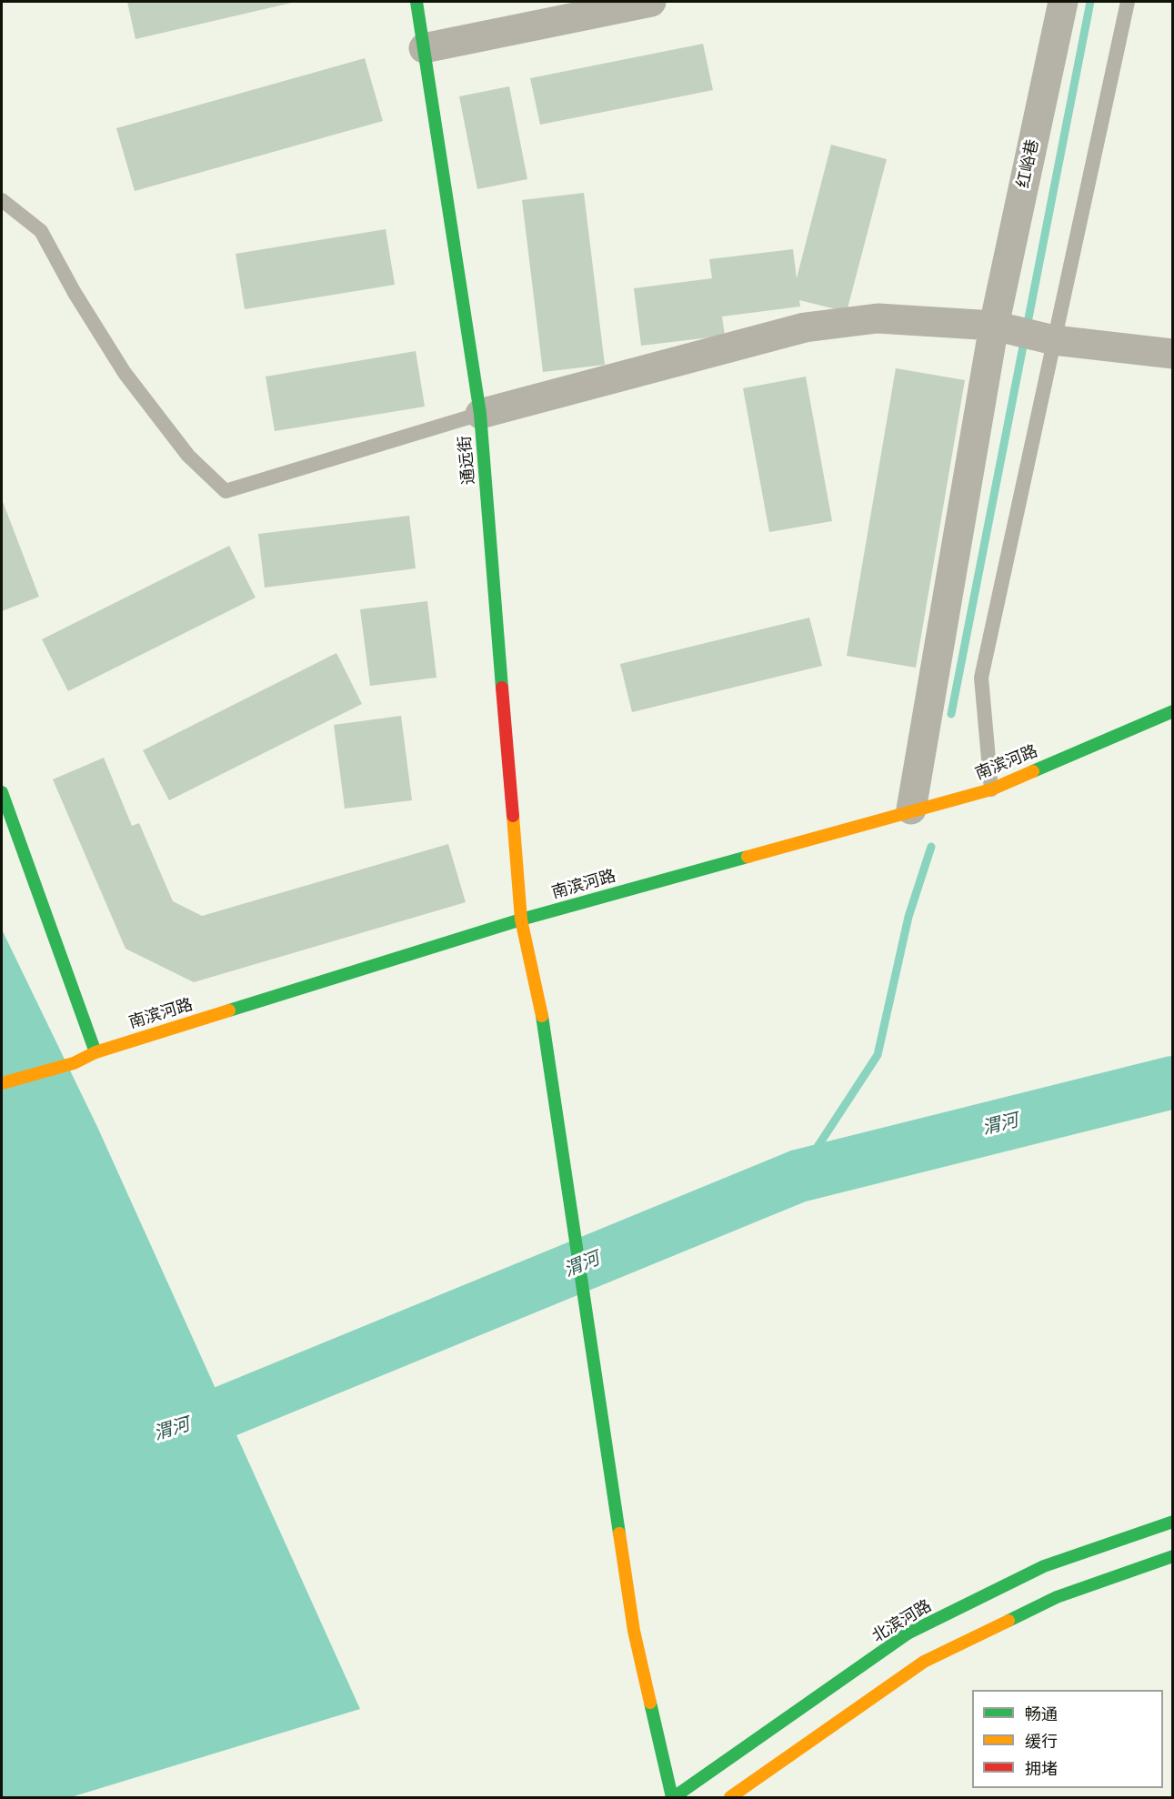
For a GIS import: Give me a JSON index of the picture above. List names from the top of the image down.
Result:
{
  "streets": {
    "main road": ["通远街", "南滨河路", "北滨河路"],
    "street": ["红峪巷"]
  },
  "crossings": [
    ["红峪巷", "南滨河路"],
    ["通远街", "南滨河路"],
    ["通远街", "北滨河路"]
  ],
  "water": ["渭河"],
  "legend": ["畅通", "缓行", "拥堵"]
}
